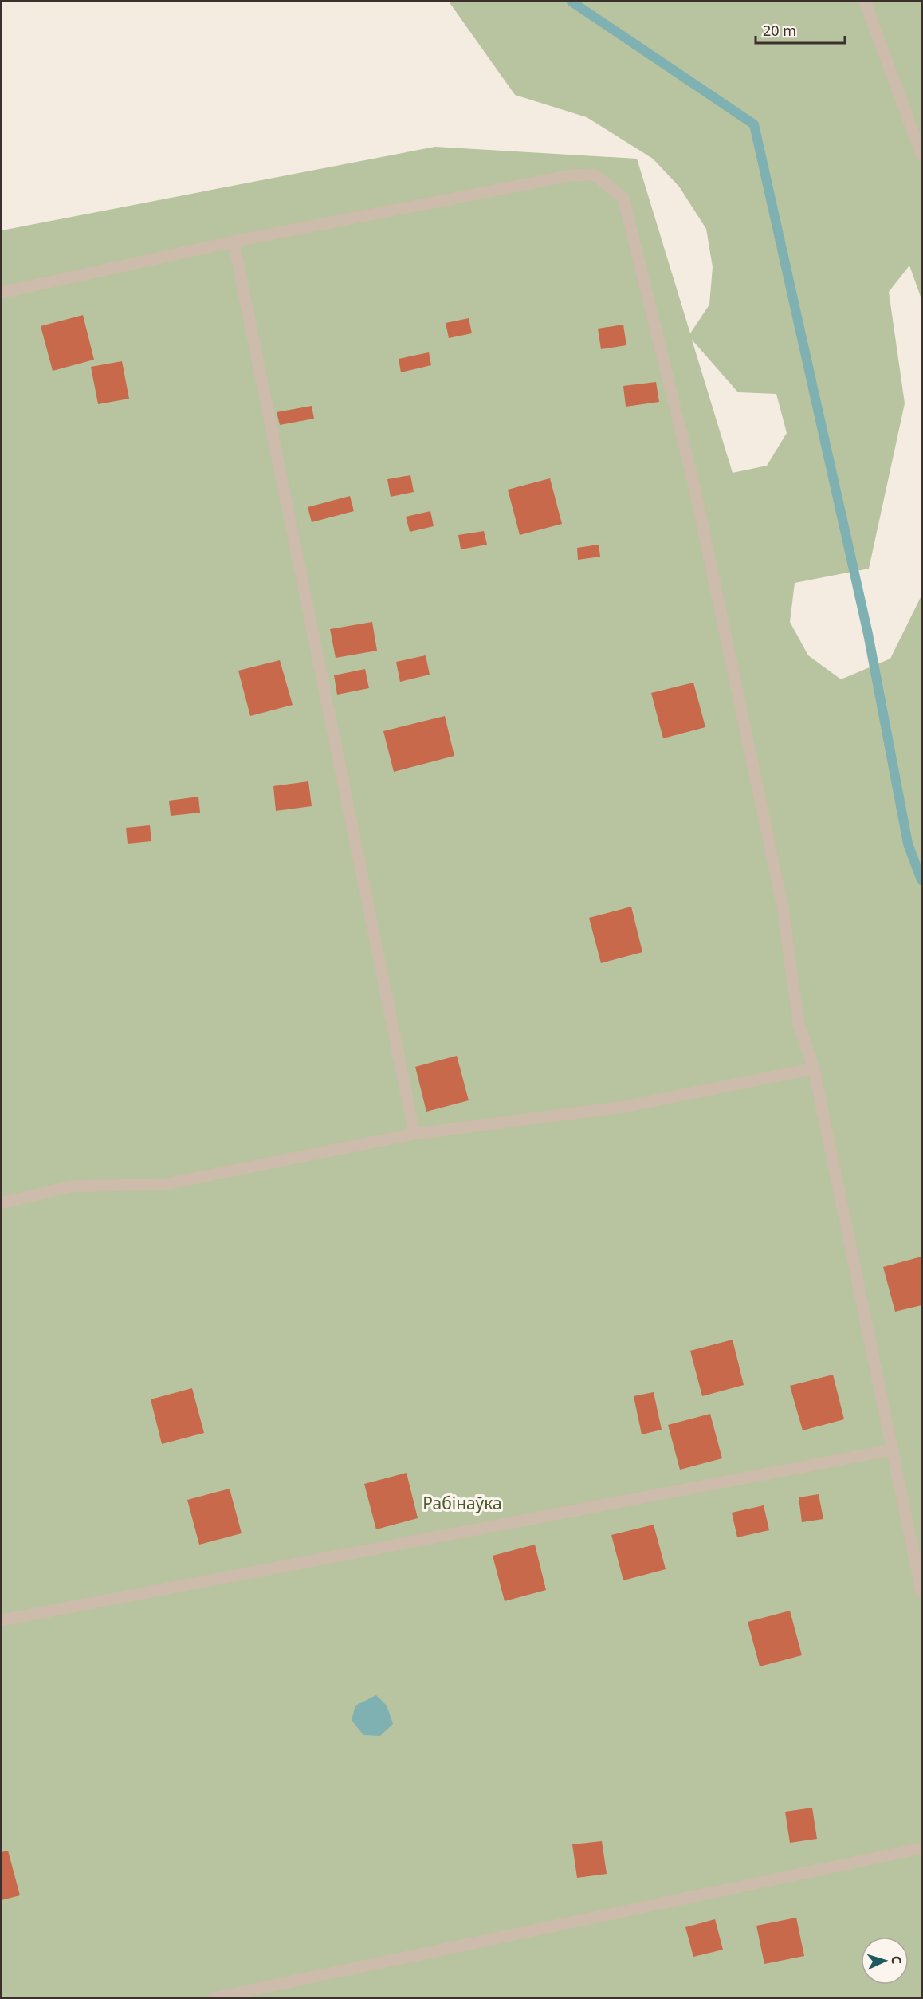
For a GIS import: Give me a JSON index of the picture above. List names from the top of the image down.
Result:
{
  "parks": ["Рабінаўка"],
  "scale_bar": "20 m",
  "north": "right"
}
